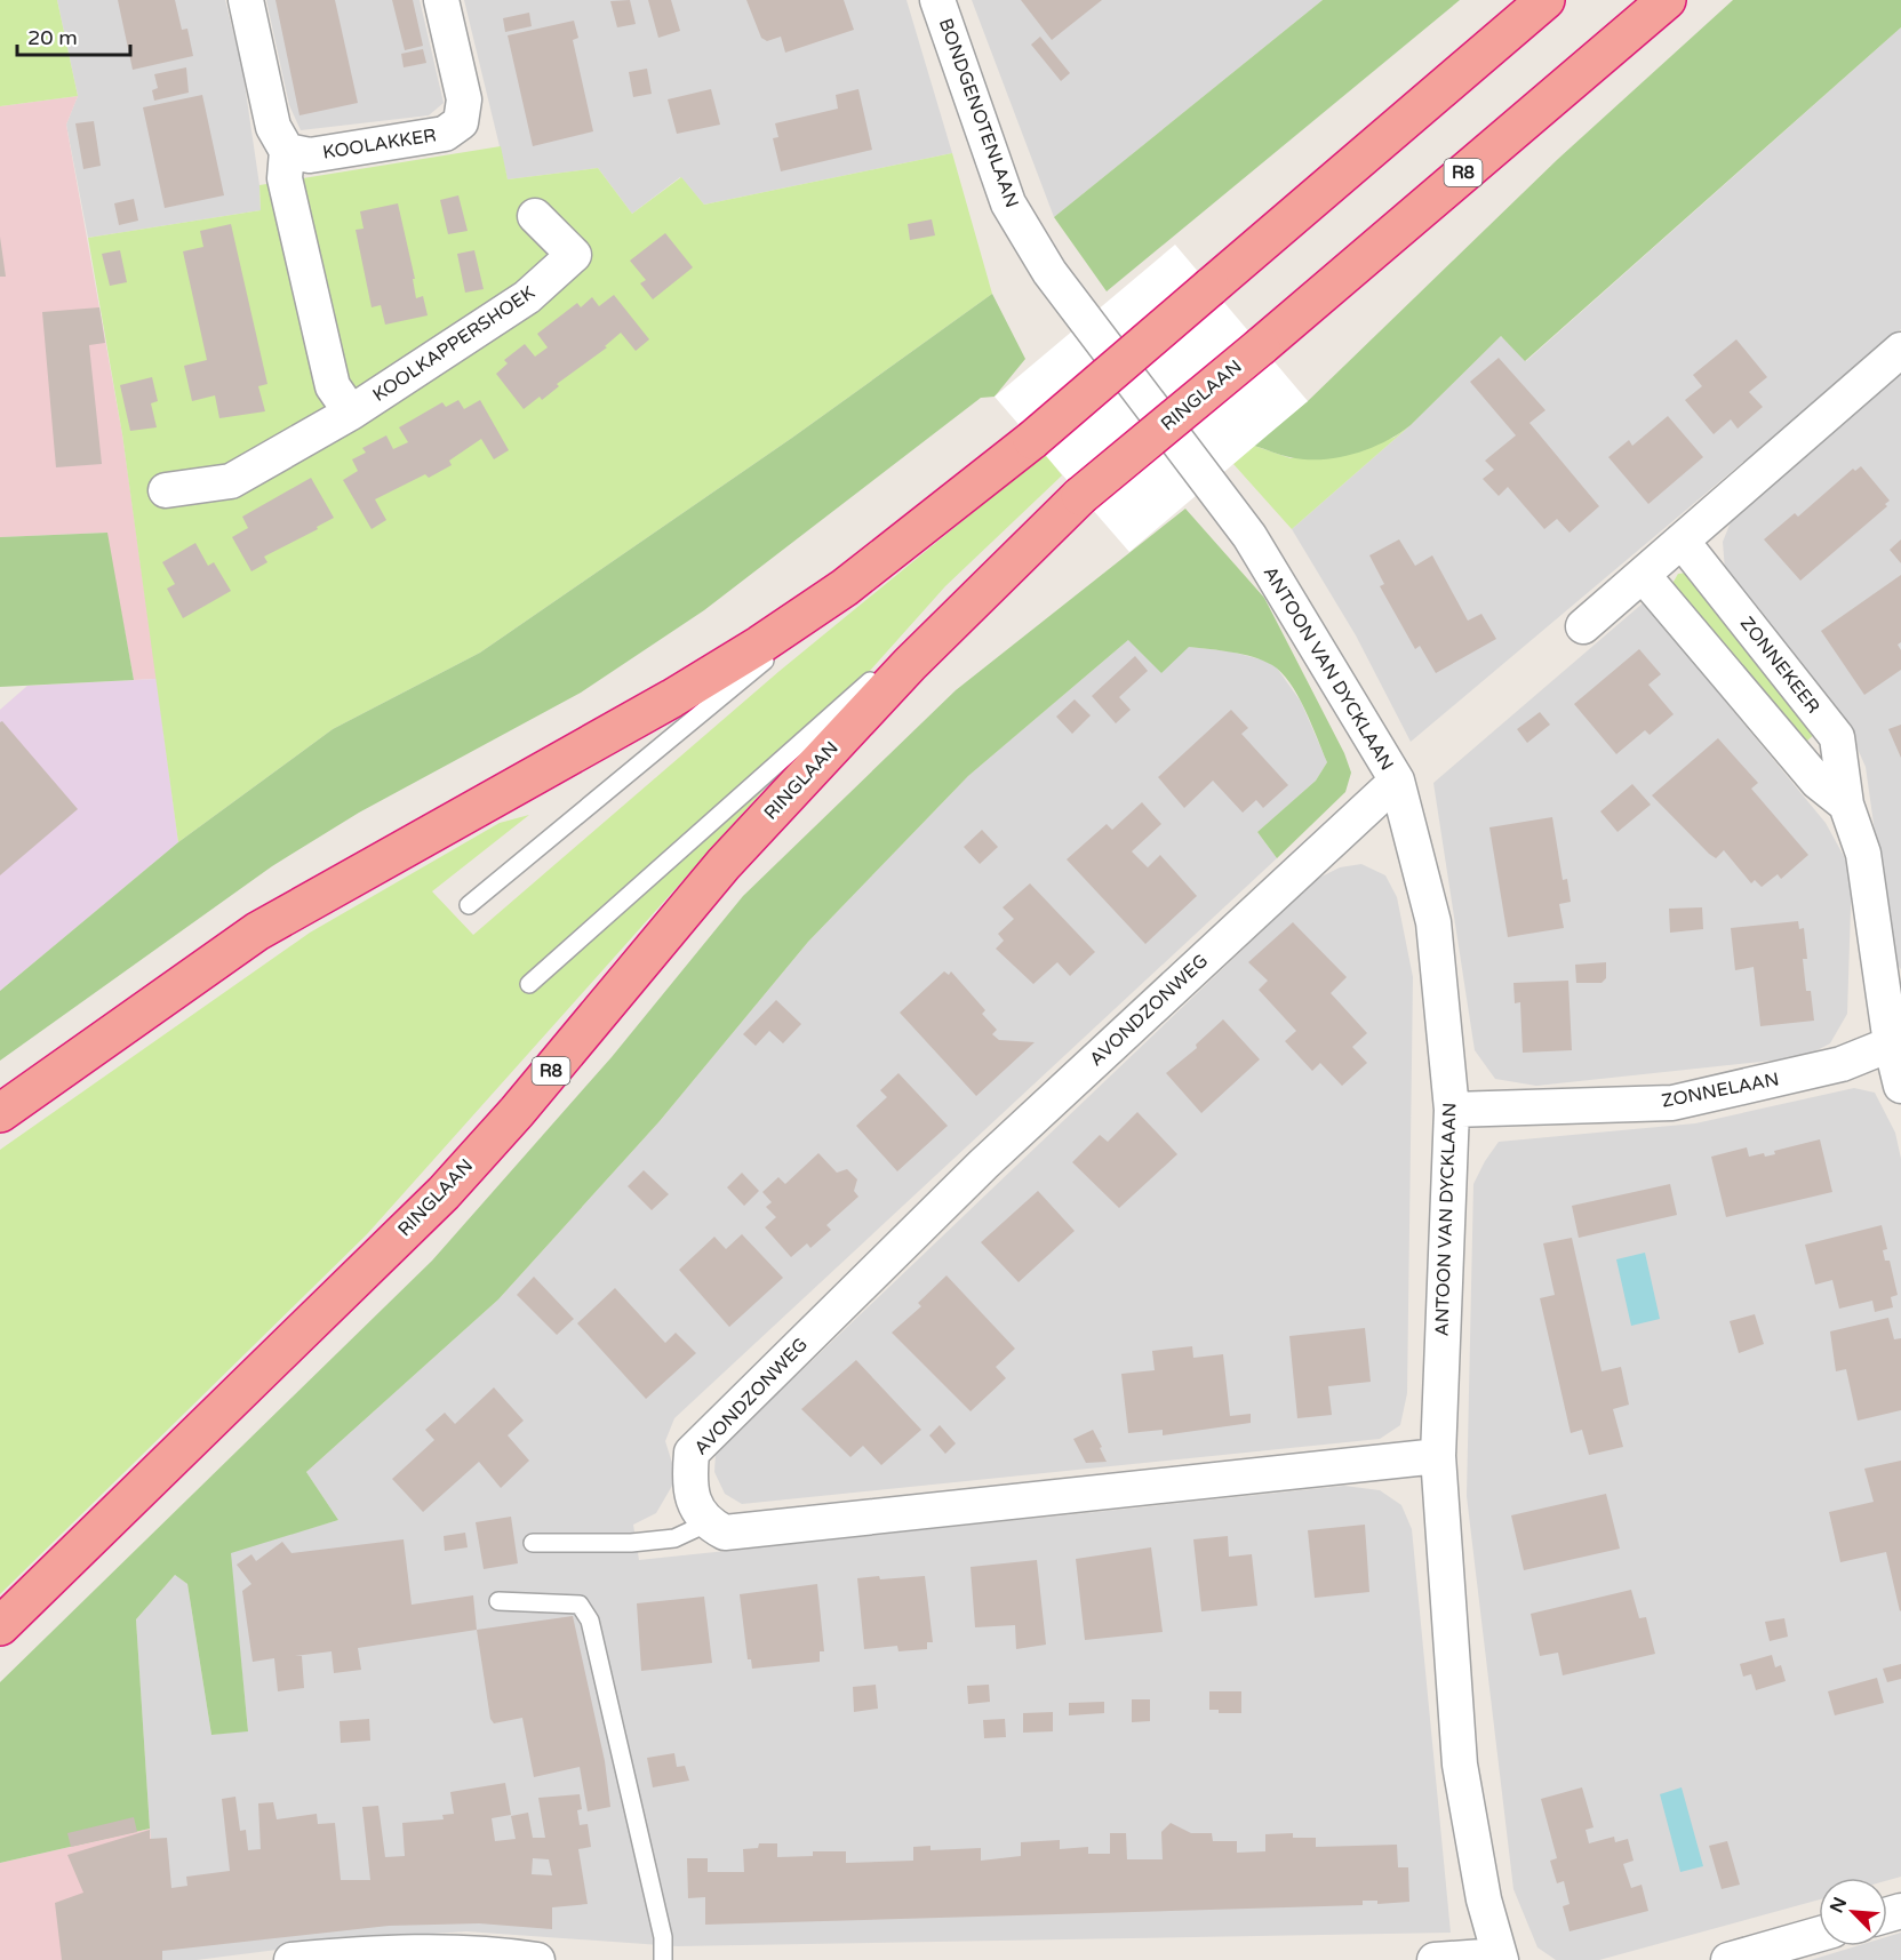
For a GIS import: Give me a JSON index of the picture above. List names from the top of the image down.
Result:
{
  "streets": {
    "highway": ["R8", "RINGLAAN"],
    "street": [
      "BONDGENOTENLAAN",
      "KOOLAKKER",
      "KOOLKAPPERSHOEK",
      "ZONNEKEER",
      "ANTOON VAN DYCKLAAN",
      "AVONDZONWEG",
      "ZONNELAAN"
    ]
  },
  "crossings": [
    ["BONDGENOTENLAAN", "ANTOON VAN DYCKLAAN"],
    ["ZONNEKEER", "ZONNELAAN"],
    ["ANTOON VAN DYCKLAAN", "AVONDZONWEG"],
    ["ANTOON VAN DYCKLAAN", "ZONNELAAN"]
  ],
  "scale_bar": "20 m",
  "north": "top left"
}
